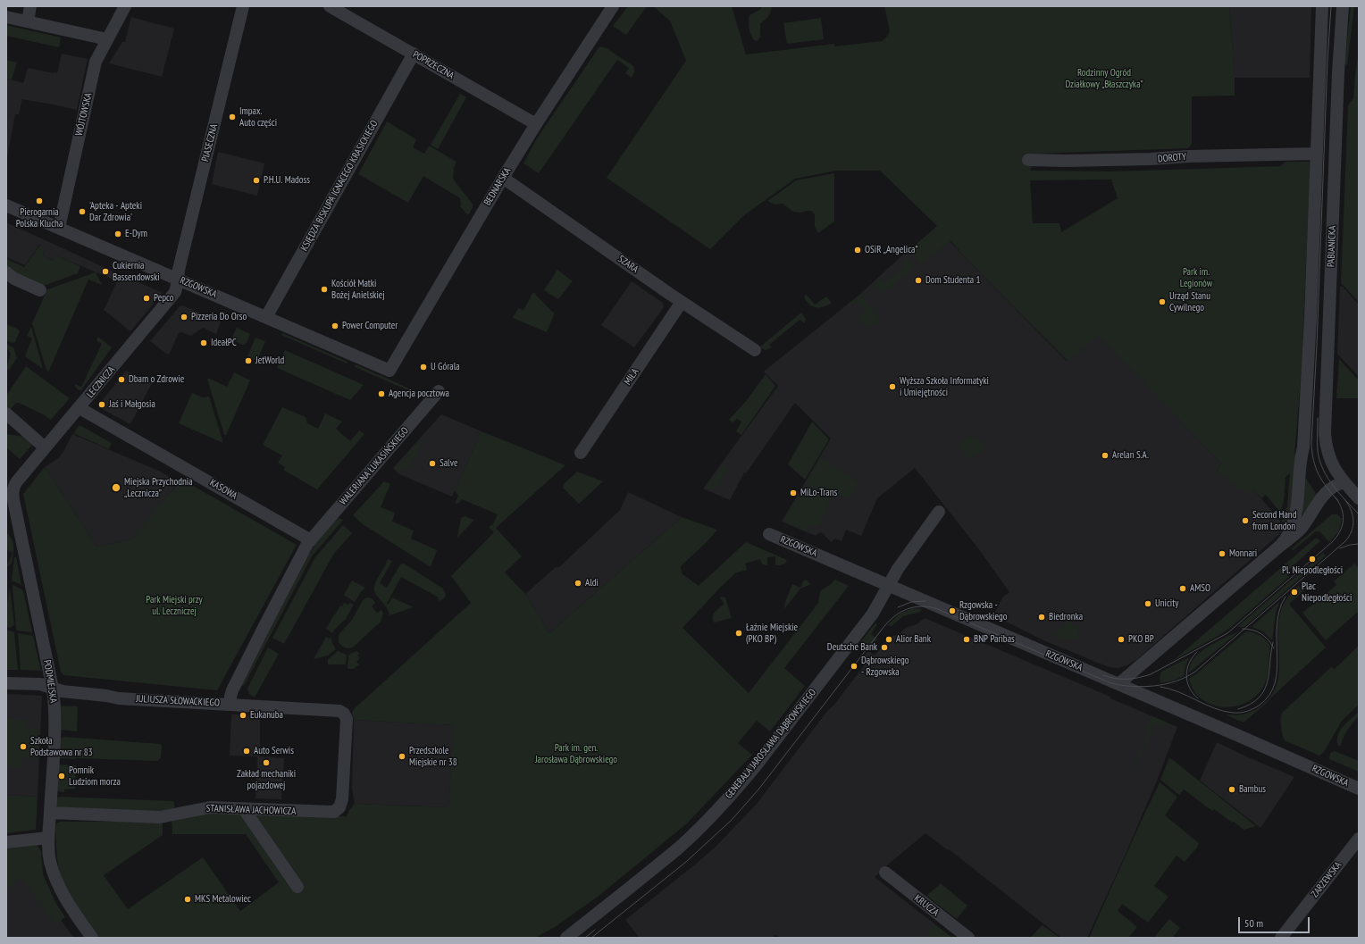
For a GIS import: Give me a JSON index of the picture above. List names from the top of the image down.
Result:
{
  "streets": {
    "street": [
      "POPRZECZNA",
      "WÓJTOWSKA",
      "PIASECZNA",
      "DOROTY",
      "KSIĘDZA BISKUPA IGNACEGO KRASICKIEGO",
      "BEDNARSKA",
      "PABIANICKA",
      "SZARA",
      "RZGOWSKA",
      "MIŁA",
      "LECZNICZA",
      "WALERIANA ŁUKASIŃSKIEGO",
      "KASOWA",
      "PODMIEJSKA",
      "JULIUSZA SŁOWACKIEGO",
      "GENERAŁA JAROSŁAWA DĄBROWSKIEGO",
      "STANISŁAWA JACHOWICZA",
      "ZARZEWSKA",
      "KRUCZA"
    ]
  },
  "crossings": [
    ["POPRZECZNA", "KSIĘDZA BISKUPA IGNACEGO KRASICKIEGO"],
    ["POPRZECZNA", "BEDNARSKA"],
    ["WÓJTOWSKA", "RZGOWSKA"],
    ["PIASECZNA", "RZGOWSKA"],
    ["PIASECZNA", "LECZNICZA"],
    ["DOROTY", "PABIANICKA"],
    ["KSIĘDZA BISKUPA IGNACEGO KRASICKIEGO", "RZGOWSKA"],
    ["BEDNARSKA", "SZARA"],
    ["BEDNARSKA", "RZGOWSKA"],
    ["SZARA", "MIŁA"],
    ["RZGOWSKA", "LECZNICZA"],
    ["RZGOWSKA", "GENERAŁA JAROSŁAWA DĄBROWSKIEGO"],
    ["LECZNICZA", "KASOWA"],
    ["LECZNICZA", "PODMIEJSKA"],
    ["WALERIANA ŁUKASIŃSKIEGO", "KASOWA"],
    ["WALERIANA ŁUKASIŃSKIEGO", "JULIUSZA SŁOWACKIEGO"],
    ["PODMIEJSKA", "JULIUSZA SŁOWACKIEGO"],
    ["PODMIEJSKA", "STANISŁAWA JACHOWICZA"],
    ["JULIUSZA SŁOWACKIEGO", "STANISŁAWA JACHOWICZA"]
  ],
  "parks": [
    "Rodzinny Ogród Działkowy „Błaszczyka”",
    "Park im. Legionów",
    "Park Miejski przy ul. Leczniczej",
    "Park im. gen. Jarosława Dąbrowskiego"
  ],
  "places": [
    "Impax. Auto części",
    "P.H.U. Madoss",
    "Pierogarnia Polska Klucha",
    "'Apteka - Apteki Dar Zdrowia'",
    "E-Dym",
    "OSiR „Angelica”",
    "Cukiernia Bassendowski",
    "Dom Studenta 1",
    "Kościół Matki Bożej Anielskiej",
    "Pepco",
    "Urząd Stanu Cywilnego",
    "Pizzeria Do Orso",
    "Power Computer",
    "IdeałPC",
    "JetWorld",
    "U Górala",
    "Dbam o Zdrowie",
    "Wyższa Szkoła Informatyki i Umiejętności",
    "Agencja pocztowa",
    "Jaś i Małgosia",
    "Arelan S.A.",
    "Salve",
    "Miejska Przychodnia „Lecznicza”",
    "MiLo-Trans",
    "Second Hand from London",
    "Monnari",
    "Pl. Niepodległości",
    "Aldi",
    "AMSO",
    "Plac Niepodległości",
    "Unicity",
    "Rzgowska - Dąbrowskiego",
    "Biedronka",
    "Łaźnie Miejskie (PKO BP)",
    "Alior Bank",
    "BNP Paribas",
    "PKO BP",
    "Deutsche Bank",
    "Dąbrowskiego - Rzgowska",
    "Eukanuba",
    "Szkoła Podstawowa nr 83",
    "Auto Serwis",
    "Przedszkole Miejskie nr 38",
    "Zakład mechaniki pojazdowej",
    "Pomnik Ludziom morza",
    "Bambus",
    "MKS Metalowiec"
  ],
  "scale_bar": "50 m"
}
